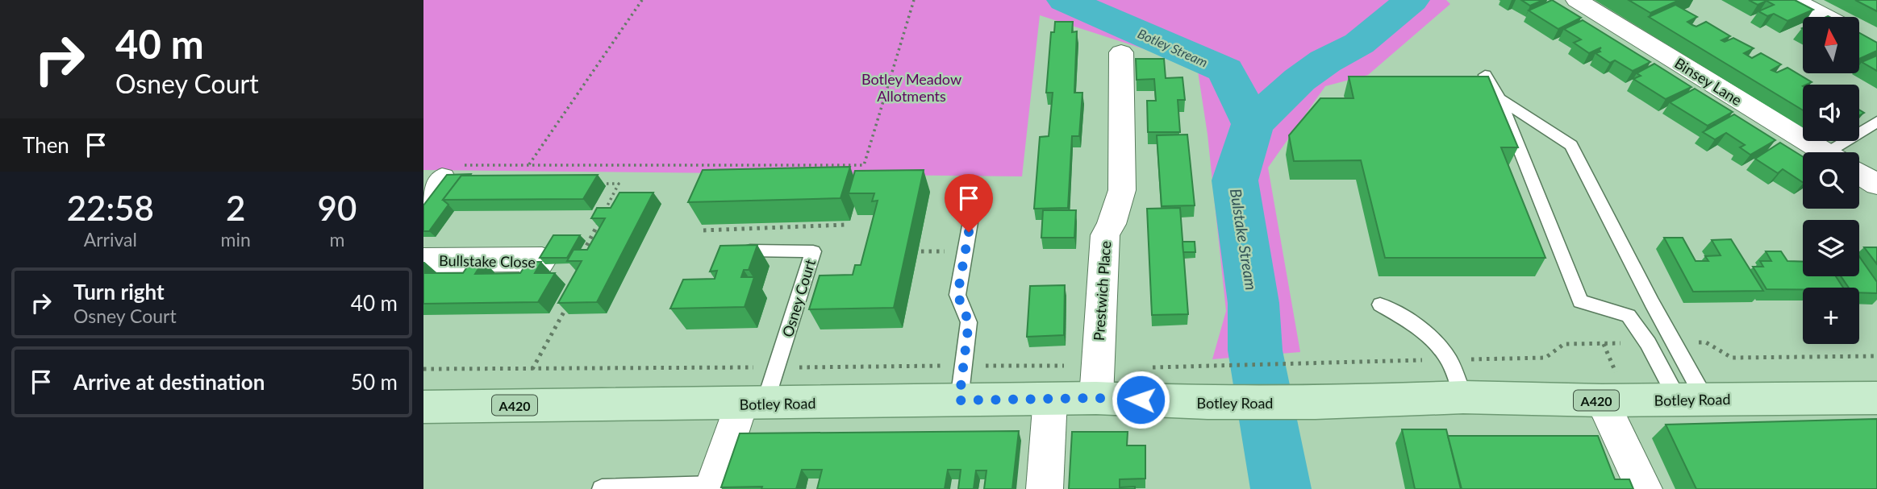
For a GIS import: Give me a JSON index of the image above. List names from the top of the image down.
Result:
{
  "streets": {
    "main road": ["Botley Road", "A420"],
    "street": ["Binsey Lane", "Bullstake Close", "Prestwich Place"],
    "lane": ["Osney Court"]
  },
  "crossings": [
    ["Prestwich Place", "Botley Road"],
    ["Osney Court", "Botley Road"]
  ],
  "water": ["Botley Stream", "Bulstake Stream"],
  "parks": ["Botley Meadow Allotments"],
  "north": "top",
  "page": {
    "turn": ["40 m", "Osney Court"],
    "map_buttons": "+",
    "then": "Then",
    "eta": [
      "22:58",
      "Arrival",
      "2",
      "min",
      "90",
      "m"
    ],
    "list": [
      {
        "name": "Turn right",
        "note": "Osney Court",
        "value": "40 m"
      },
      {
        "name": "Arrive at destination",
        "value": "50 m"
      }
    ]
  }
}
